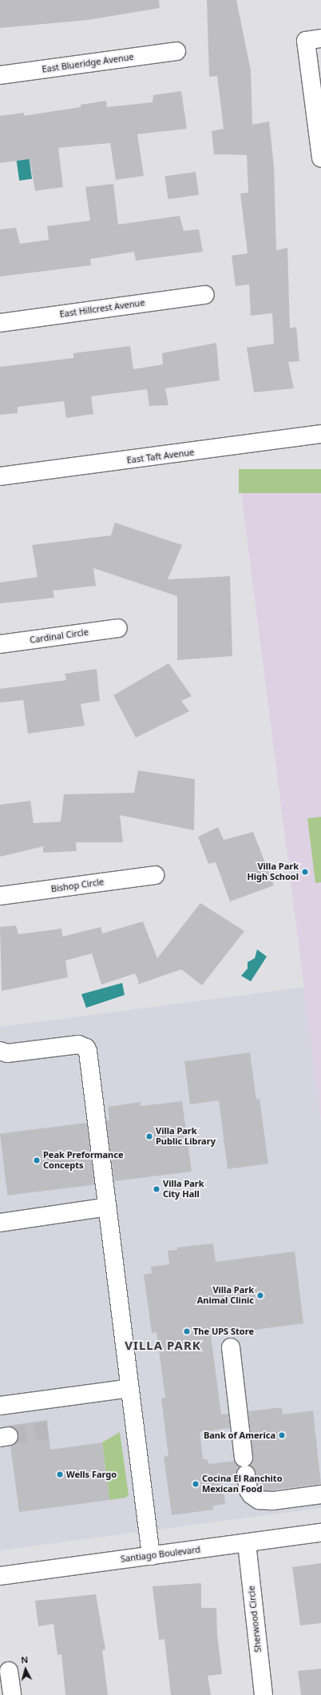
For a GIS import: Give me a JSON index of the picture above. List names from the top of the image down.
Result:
{
  "streets": {
    "street": [
      "East Blueridge Avenue",
      "East Hillcrest Avenue",
      "East Taft Avenue",
      "Cardinal Circle",
      "Bishop Circle",
      "Santiago Boulevard",
      "Sherwood Circle"
    ]
  },
  "crossings": [
    ["Santiago Boulevard", "Sherwood Circle"]
  ],
  "districts": ["VILLA PARK"],
  "places": [
    "Villa Park High School",
    "Villa Park Public Library",
    "Peak Preformance Concepts",
    "Villa Park City Hall",
    "Villa Park Animal Clinic",
    "The UPS Store",
    "Bank of America",
    "Wells Fargo",
    "Cocina El Ranchito Mexican Food"
  ],
  "north": "top"
}
